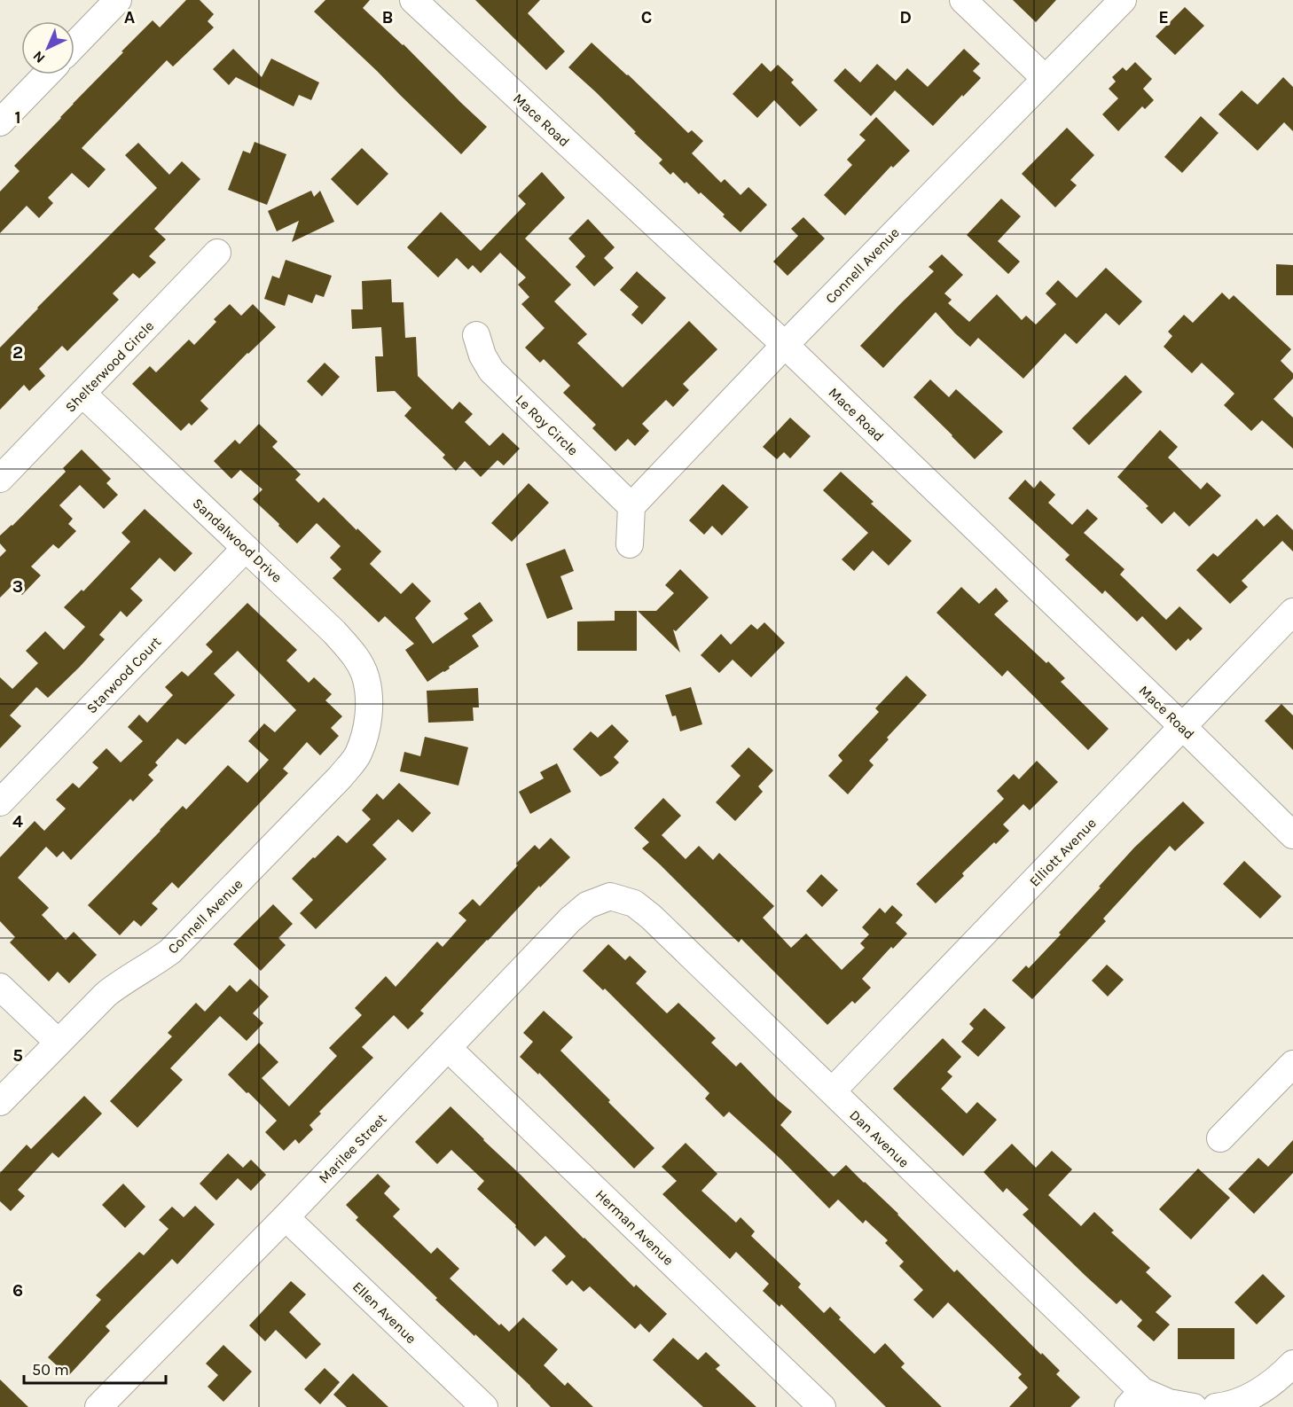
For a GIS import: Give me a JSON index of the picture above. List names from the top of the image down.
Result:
{
  "streets": {
    "street": [
      "Mace Road",
      "Connell Avenue",
      "Shelterwood Circle",
      "Le Roy Circle",
      "Sandalwood Drive",
      "Starwood Court",
      "Elliott Avenue",
      "Dan Avenue",
      "Marilee Street",
      "Herman Avenue",
      "Ellen Avenue"
    ]
  },
  "crossings": [
    ["Mace Road", "Connell Avenue"],
    ["Mace Road", "Elliott Avenue"],
    ["Connell Avenue", "Le Roy Circle"],
    ["Connell Avenue", "Sandalwood Drive"],
    ["Shelterwood Circle", "Sandalwood Drive"],
    ["Sandalwood Drive", "Starwood Court"],
    ["Elliott Avenue", "Dan Avenue"],
    ["Dan Avenue", "Marilee Street"],
    ["Marilee Street", "Herman Avenue"],
    ["Marilee Street", "Ellen Avenue"]
  ],
  "scale_bar": "50 m",
  "north": "bottom left",
  "grid": {
    "columns": [
      "A",
      "B",
      "C",
      "D",
      "E"
    ],
    "rows": [
      "1",
      "2",
      "3",
      "4",
      "5",
      "6"
    ]
  }
}
